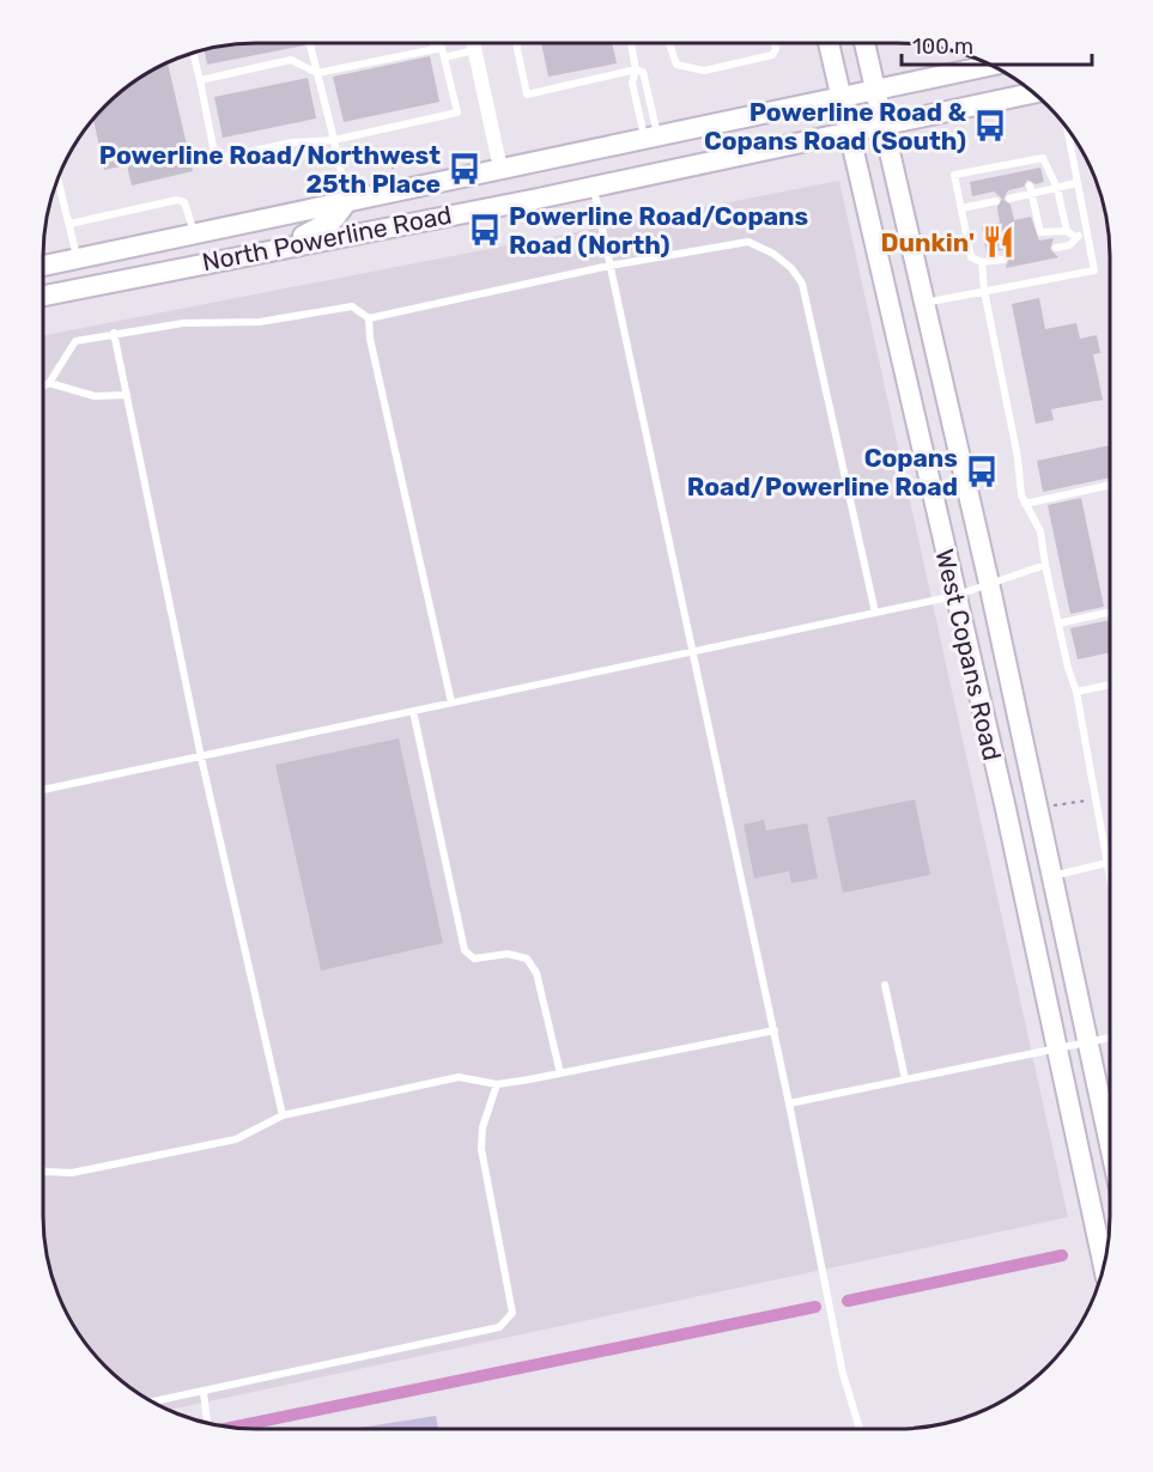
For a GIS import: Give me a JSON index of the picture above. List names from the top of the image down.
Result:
{
  "streets": {
    "main road": ["North Powerline Road", "West Copans Road"]
  },
  "crossings": [
    ["North Powerline Road", "West Copans Road"]
  ],
  "places": {
    "bus stop": [
      "Powerline Road & Copans Road (South)",
      "Powerline Road/Northwest 25th Place",
      "Powerline Road/Copans Road (North)",
      "Copans Road/Powerline Road"
    ],
    "restaurant": ["Dunkin'"]
  },
  "scale_bar": "100 m"
}
